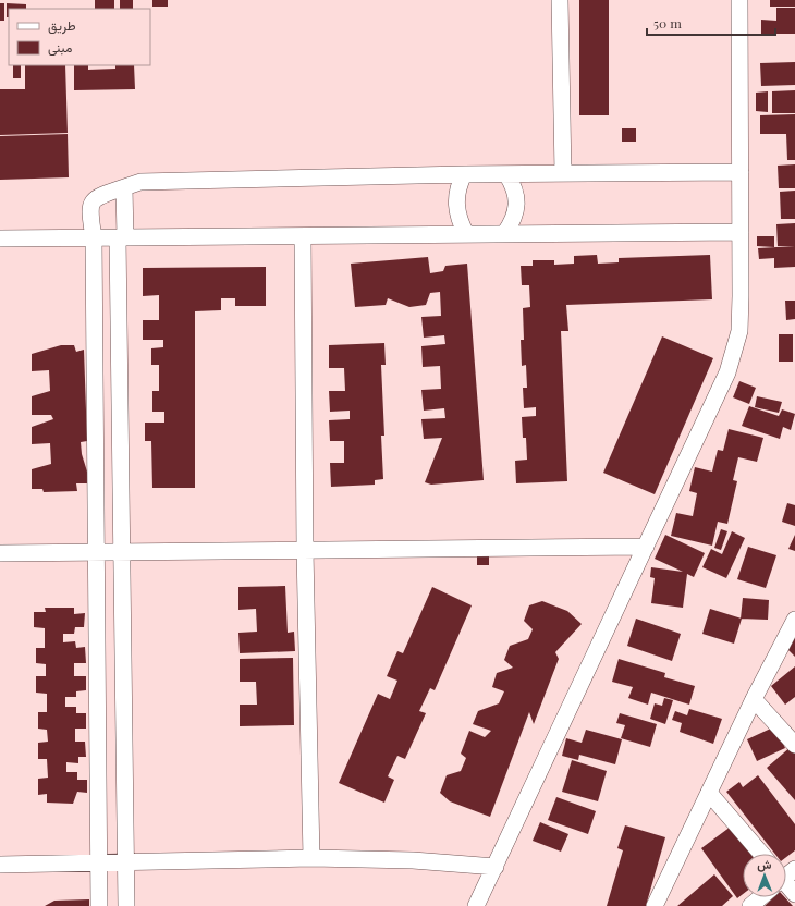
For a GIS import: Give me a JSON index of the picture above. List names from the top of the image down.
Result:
{
  "legend": ["طريق", "مبنى"],
  "scale_bar": "50 m",
  "north": "top"
}
